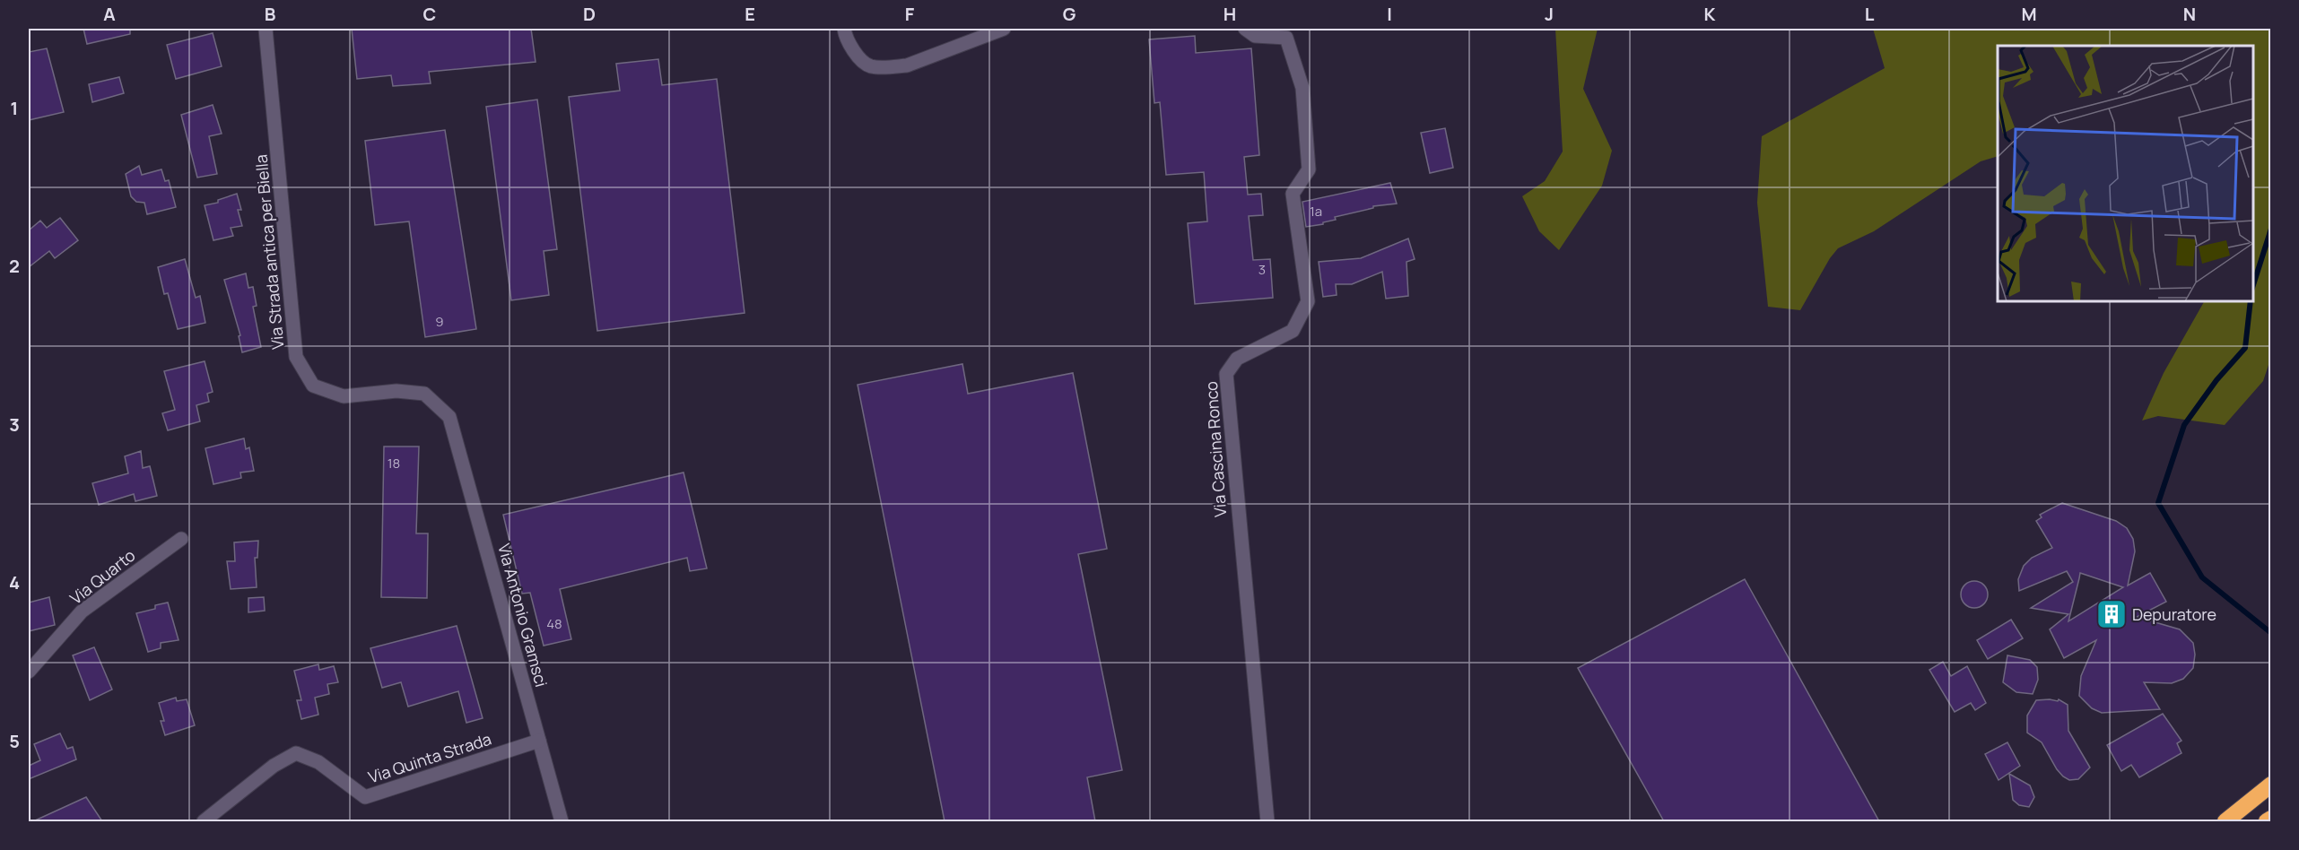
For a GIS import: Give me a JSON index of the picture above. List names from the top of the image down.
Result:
{
  "streets": {
    "street": [
      "Via Strada antica per Biella",
      "Via Cascina Ronco",
      "Via Quarto",
      "Via Antonio Gramsci",
      "Via Quinta Strada"
    ]
  },
  "crossings": [
    ["Via Strada antica per Biella", "Via Antonio Gramsci"],
    ["Via Antonio Gramsci", "Via Quinta Strada"]
  ],
  "places": {
    "building": ["Depuratore"]
  },
  "house_numbers": [
    "1a",
    "3",
    "9",
    "18",
    "48"
  ],
  "grid": {
    "columns": [
      "A",
      "B",
      "C",
      "D",
      "E",
      "F",
      "G",
      "H",
      "I",
      "J",
      "K",
      "L",
      "M",
      "N"
    ],
    "rows": [
      "1",
      "2",
      "3",
      "4",
      "5"
    ]
  }
}
